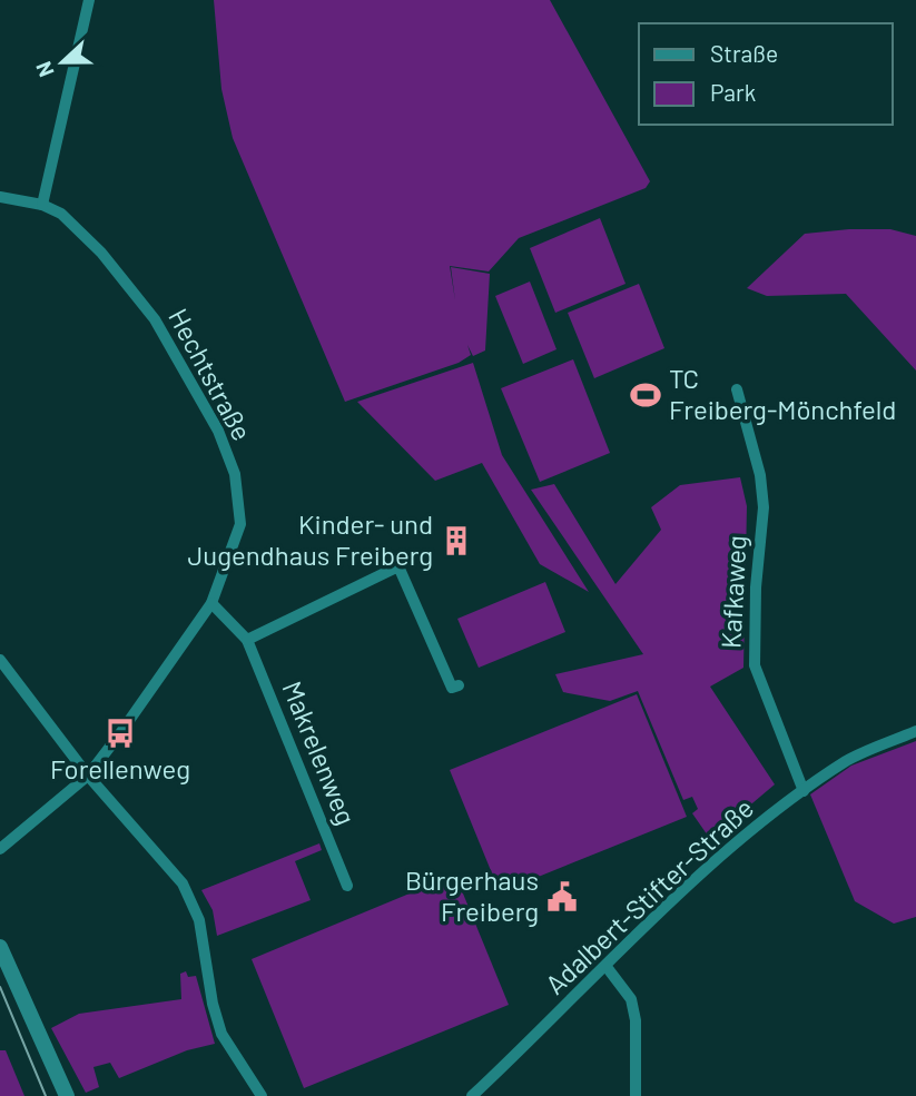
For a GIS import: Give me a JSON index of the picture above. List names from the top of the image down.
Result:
{
  "streets": {
    "street": [
      "Hechtstraße",
      "Kafkaweg",
      "Makrelenweg",
      "Adalbert-Stifter-Straße"
    ]
  },
  "crossings": [
    ["Hechtstraße", "Makrelenweg"],
    ["Kafkaweg", "Adalbert-Stifter-Straße"]
  ],
  "places": {
    "sports": ["TC Freiberg-Mönchfeld"],
    "building": ["Kinder- und Jugendhaus Freiberg"],
    "bus stop": ["Forellenweg"],
    "public building": ["Bürgerhaus Freiberg"]
  },
  "legend": ["Straße", "Park"],
  "north": "left"
}
